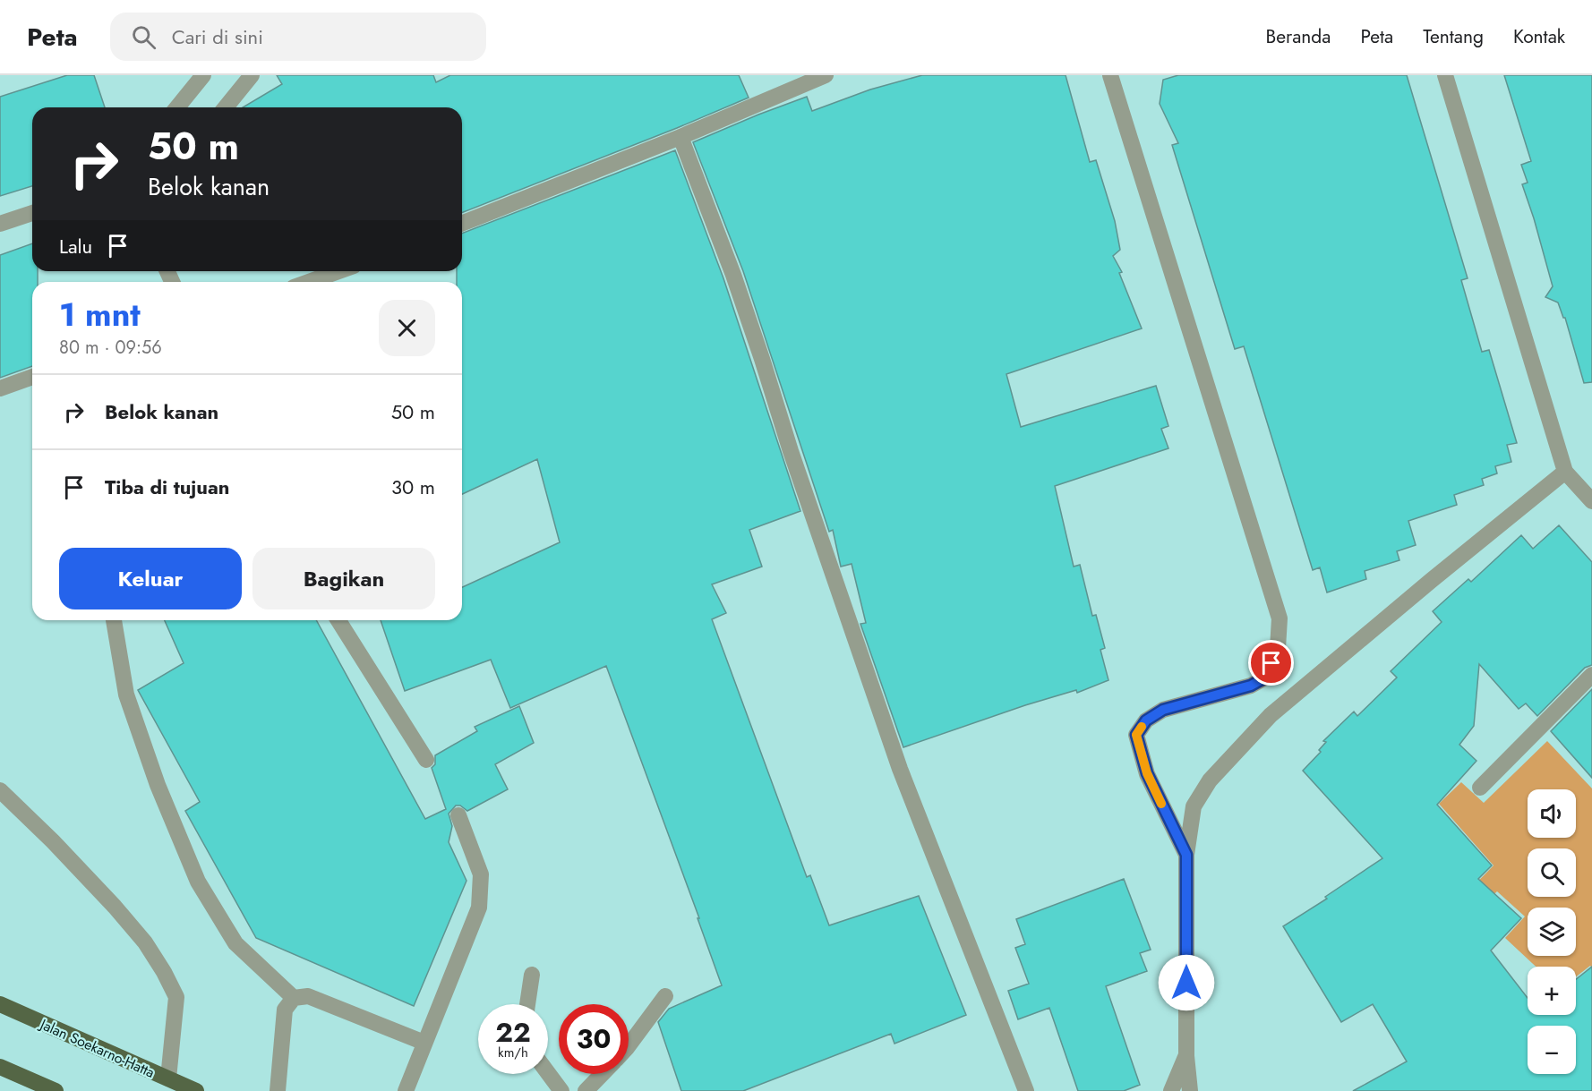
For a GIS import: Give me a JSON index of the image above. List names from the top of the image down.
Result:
{
  "streets": {
    "highway": ["Jalan Soekarno-Hatta"]
  },
  "page": {
    "header": "Peta",
    "search": "Cari di sini",
    "nav": [
      "Beranda",
      "Peta",
      "Tentang",
      "Kontak"
    ],
    "turn": ["50 m", "Belok kanan"],
    "then": "Lalu",
    "heading": ["1 mnt", "80 m · 09:56"],
    "list": [
      {
        "name": "Belok kanan",
        "value": "50 m"
      },
      {
        "name": "Tiba di tujuan",
        "value": "30 m"
      }
    ],
    "buttons": ["Keluar", "Bagikan"],
    "map_buttons": ["+", "−"],
    "speed": "22 km/h",
    "limit": "30"
  }
}
